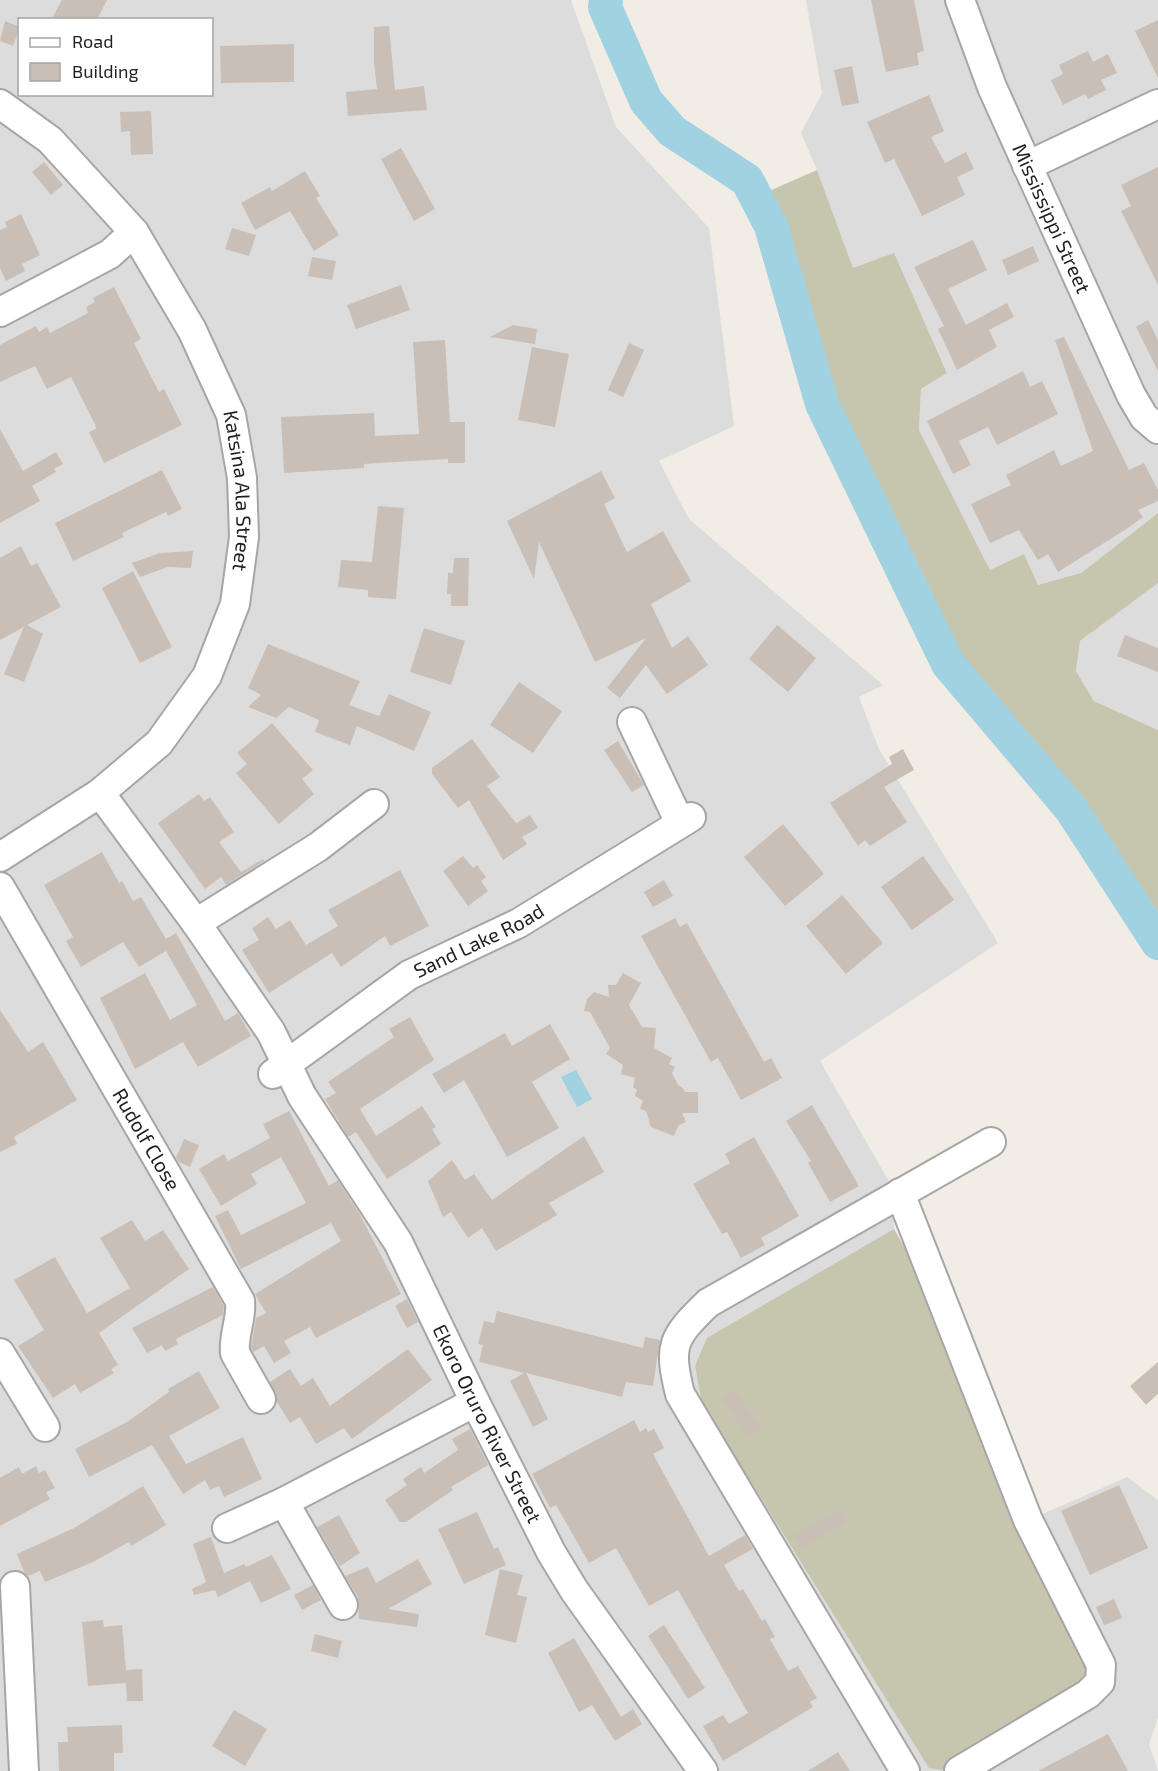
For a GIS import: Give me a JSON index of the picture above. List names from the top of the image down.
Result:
{
  "streets": {
    "street": [
      "Mississippi Street",
      "Katsina Ala Street",
      "Sand Lake Road",
      "Rudolf Close",
      "Ekoro Oruro River Street"
    ]
  },
  "crossings": [
    ["Katsina Ala Street", "Ekoro Oruro River Street"],
    ["Sand Lake Road", "Ekoro Oruro River Street"]
  ],
  "legend": ["Road", "Building"]
}
